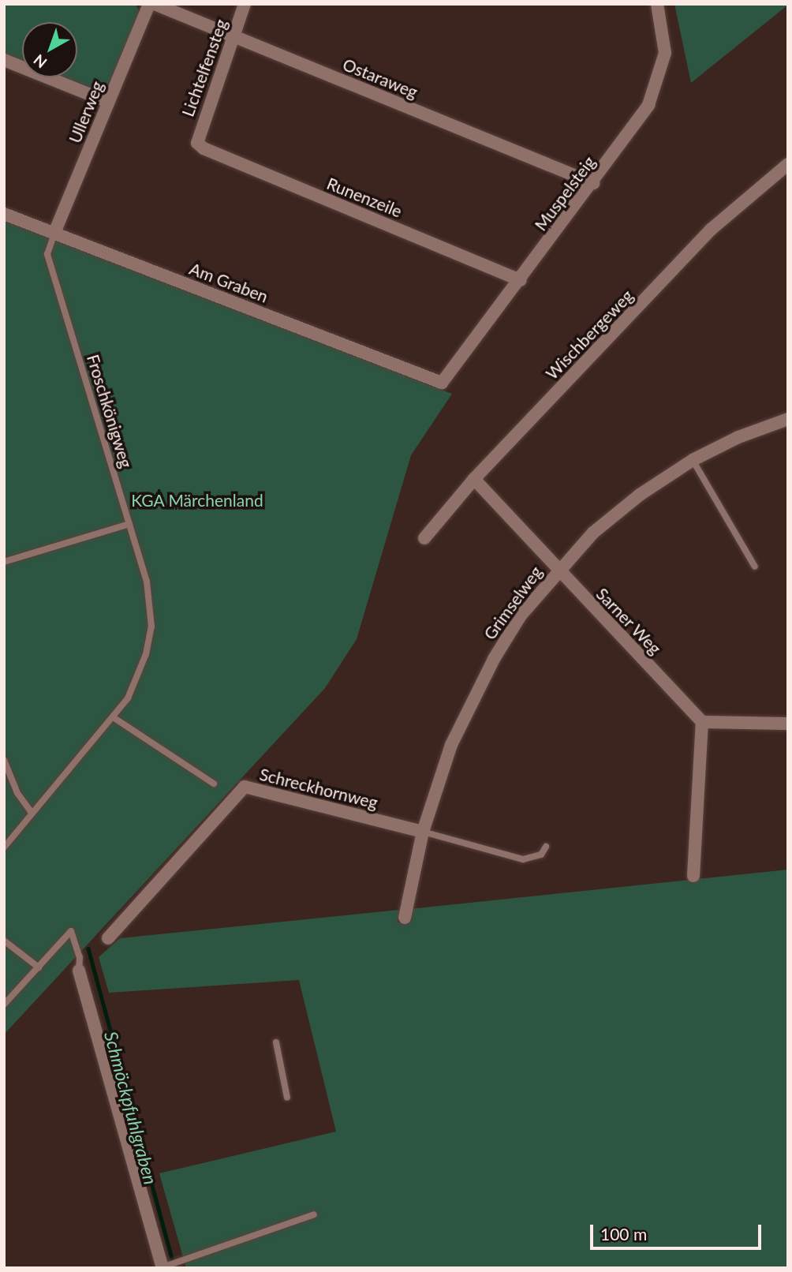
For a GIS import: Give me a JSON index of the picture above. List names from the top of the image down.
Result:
{
  "streets": {
    "street": [
      "Lichtelfensteg",
      "Ostaraweg",
      "Ullerweg",
      "Muspelsteig",
      "Runenzeile",
      "Am Graben",
      "Wischbergeweg",
      "Grimselweg",
      "Sarner Weg",
      "Schreckhornweg"
    ],
    "lane": ["Froschkönigweg"]
  },
  "crossings": [
    ["Lichtelfensteg", "Ostaraweg"],
    ["Lichtelfensteg", "Runenzeile"],
    ["Ostaraweg", "Muspelsteig"],
    ["Ullerweg", "Am Graben"],
    ["Ullerweg", "Froschkönigweg"],
    ["Muspelsteig", "Runenzeile"],
    ["Muspelsteig", "Am Graben"],
    ["Am Graben", "Froschkönigweg"],
    ["Wischbergeweg", "Sarner Weg"],
    ["Grimselweg", "Sarner Weg"],
    ["Grimselweg", "Schreckhornweg"]
  ],
  "water": ["Schmöckpfuhlgraben"],
  "parks": ["KGA Märchenland"],
  "scale_bar": "100 m",
  "north": "bottom left"
}
